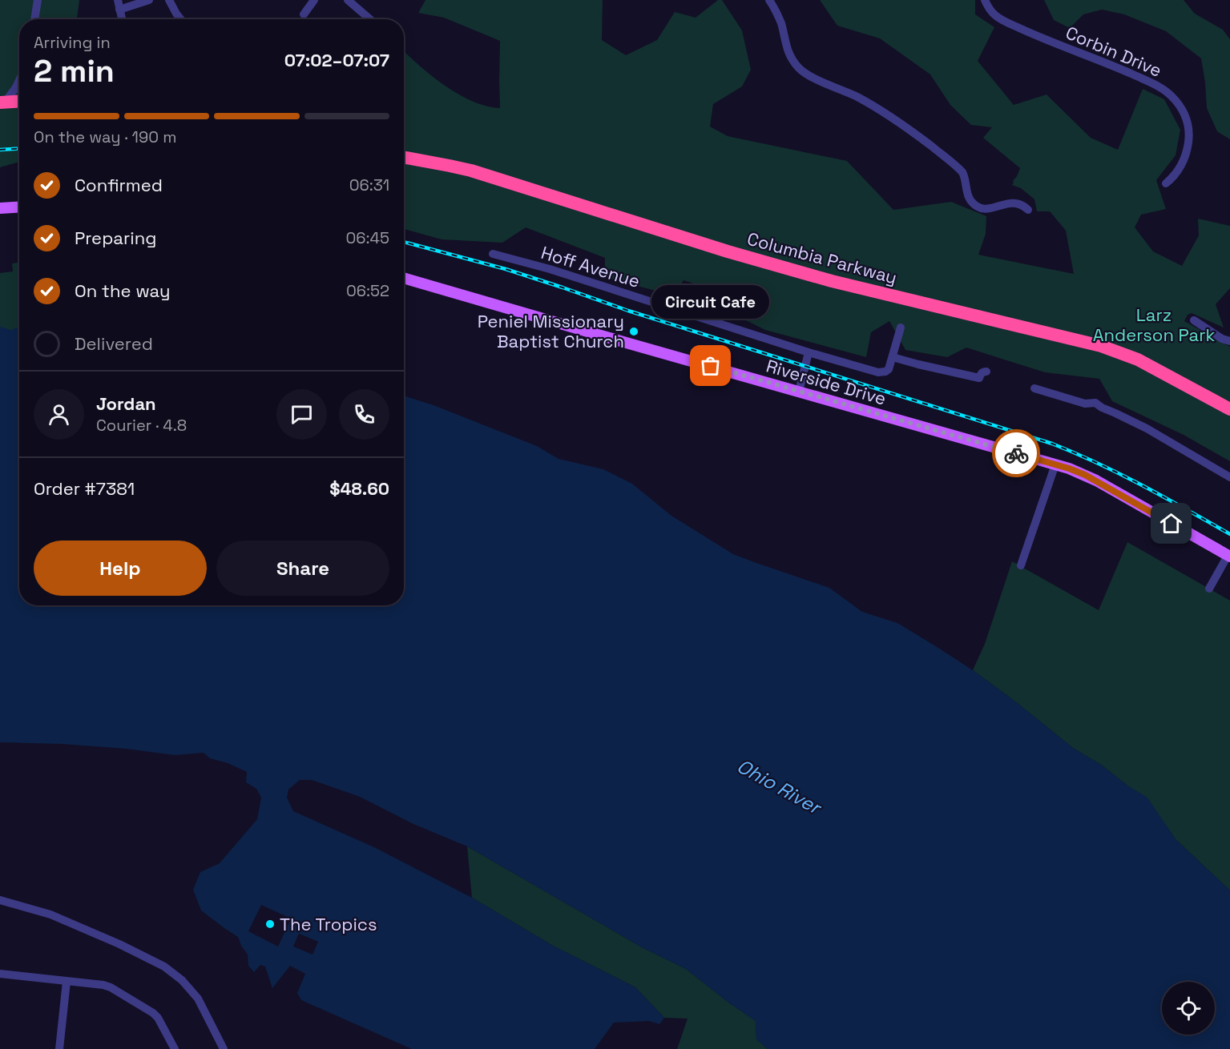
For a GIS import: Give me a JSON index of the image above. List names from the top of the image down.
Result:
{
  "streets": {
    "highway": ["Columbia Parkway"],
    "main road": ["Riverside Drive"],
    "street": ["Corbin Drive", "Hoff Avenue"]
  },
  "water": ["Ohio River"],
  "parks": ["Larz Anderson Park"],
  "places": ["Peniel Missionary Baptist Church", "Circuit Cafe", "The Tropics"],
  "page": {
    "heading": ["2 min", "Arriving in", "07:02–07:07"],
    "panel": [
      "Jordan",
      "Courier · 4.8",
      "Order #7381",
      "$48.60"
    ],
    "bar": "On the way · 190 m",
    "list": [
      ["Confirmed", "06:31"],
      ["Preparing", "06:45"],
      ["On the way", "06:52"],
      "Delivered"
    ],
    "bubble": "Circuit Cafe",
    "buttons": ["Help", "Share"]
  }
}
